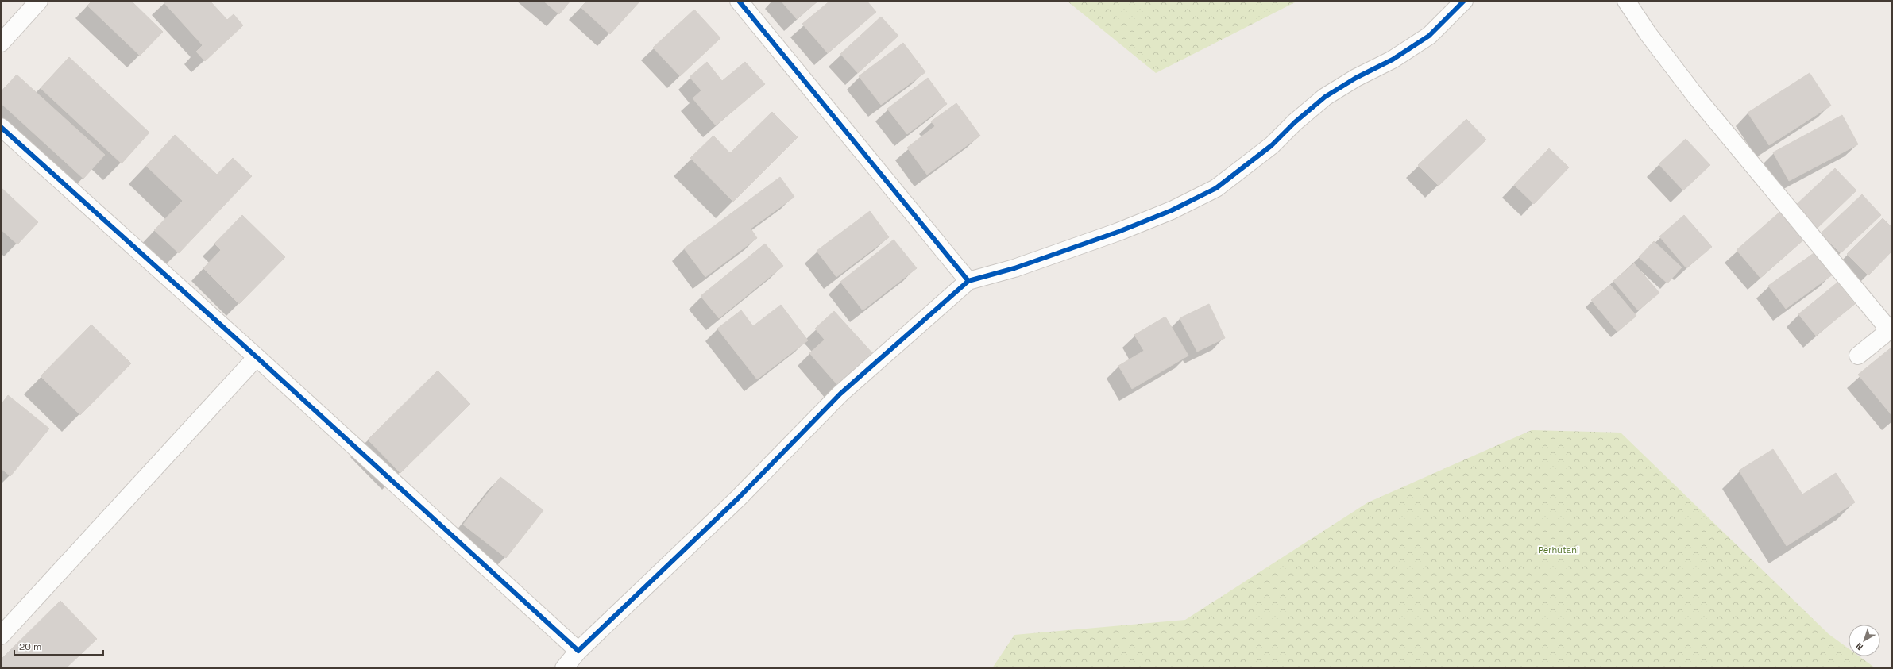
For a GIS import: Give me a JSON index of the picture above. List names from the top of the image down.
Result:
{
  "parks": ["Perhutani"],
  "scale_bar": "20 m",
  "north": "bottom left"
}
